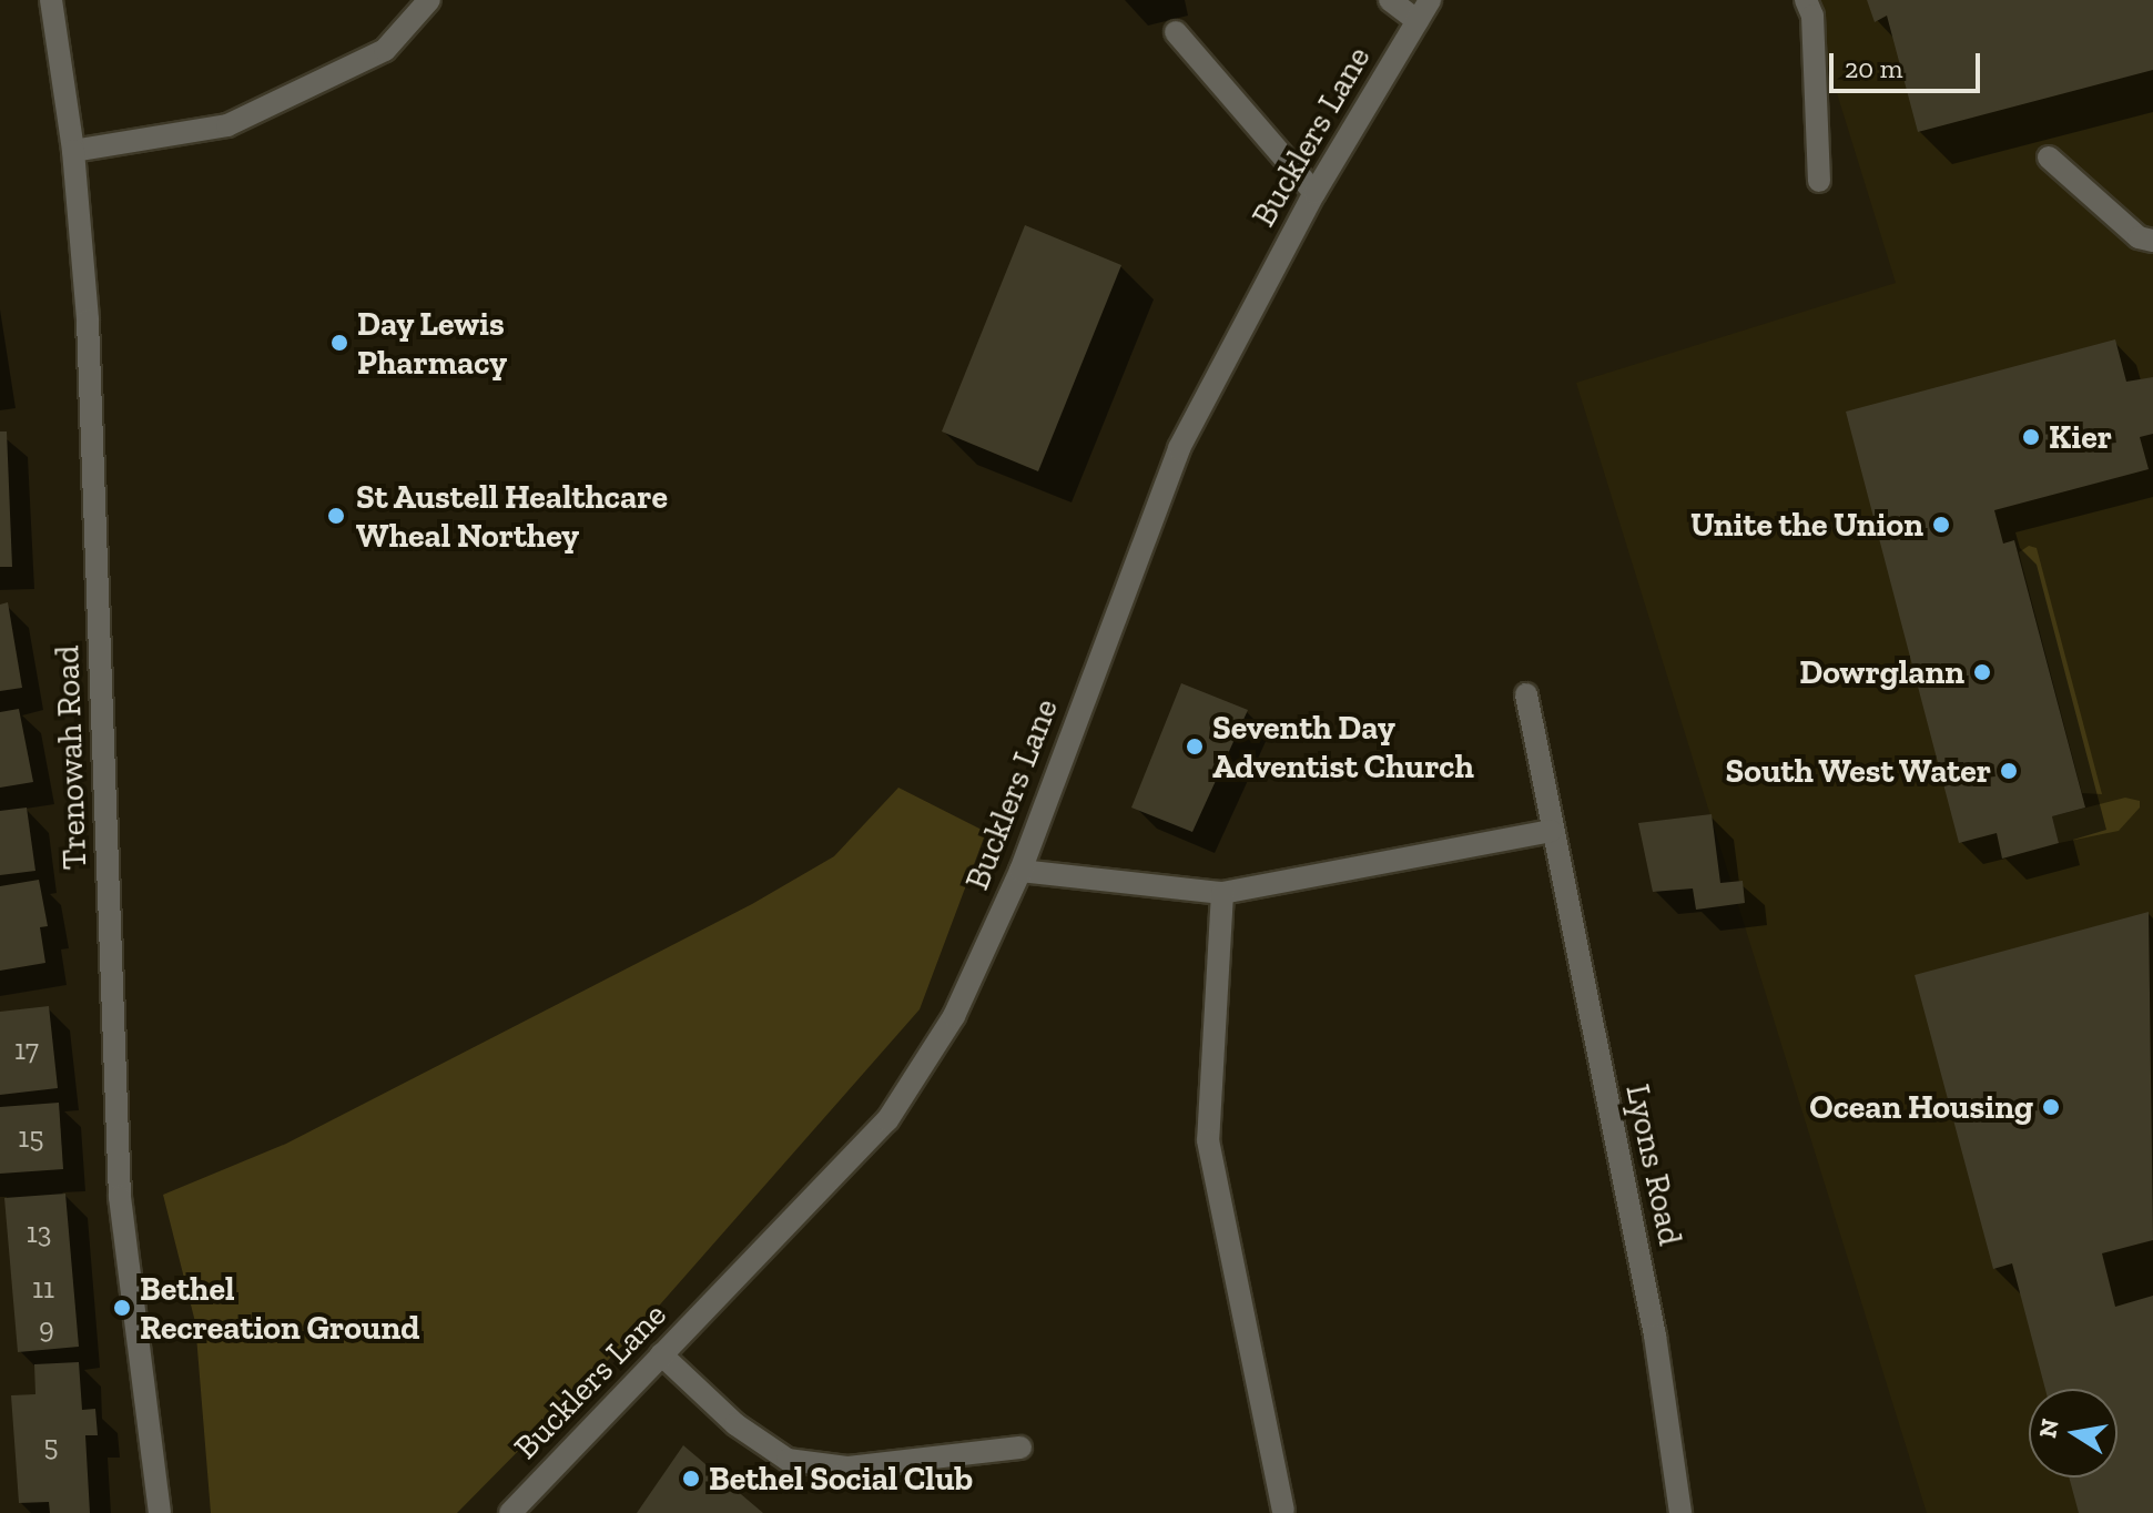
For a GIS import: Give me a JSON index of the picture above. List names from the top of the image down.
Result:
{
  "streets": {
    "street": ["Bucklers Lane", "Trenowah Road", "Lyons Road"]
  },
  "places": [
    "Day Lewis Pharmacy",
    "Kier",
    "St Austell Healthcare Wheal Northey",
    "Unite the Union",
    "Dowrglann",
    "Seventh Day Adventist Church",
    "South West Water",
    "Ocean Housing",
    "Bethel Recreation Ground",
    "Bethel Social Club"
  ],
  "house_numbers": [
    "17",
    "15",
    "13",
    "11",
    "9",
    "5"
  ],
  "scale_bar": "20 m",
  "north": "left"
}
